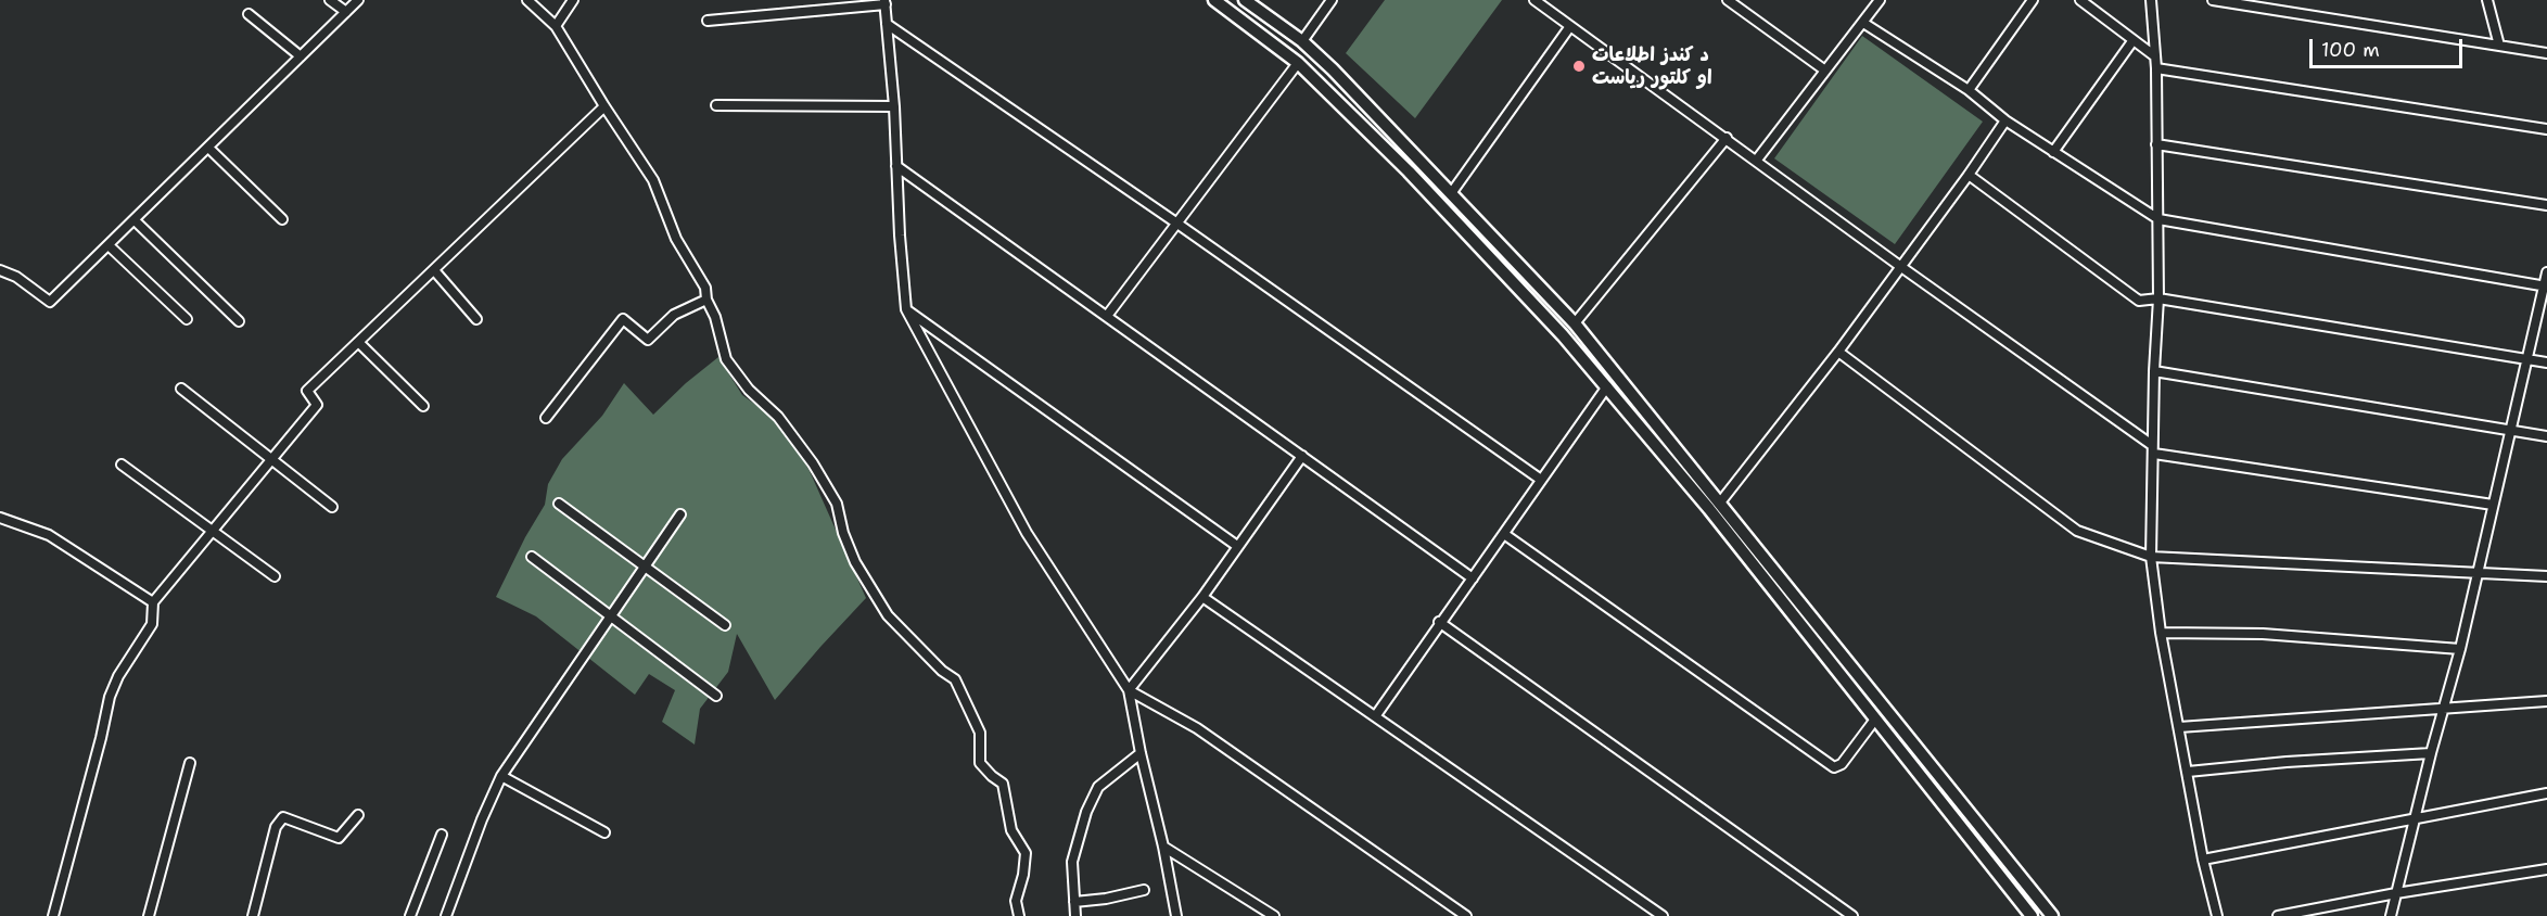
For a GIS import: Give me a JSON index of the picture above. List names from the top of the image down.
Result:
{
  "places": ["د کندز اطلاعات او کلتور ریاست"],
  "scale_bar": "100 m"
}
